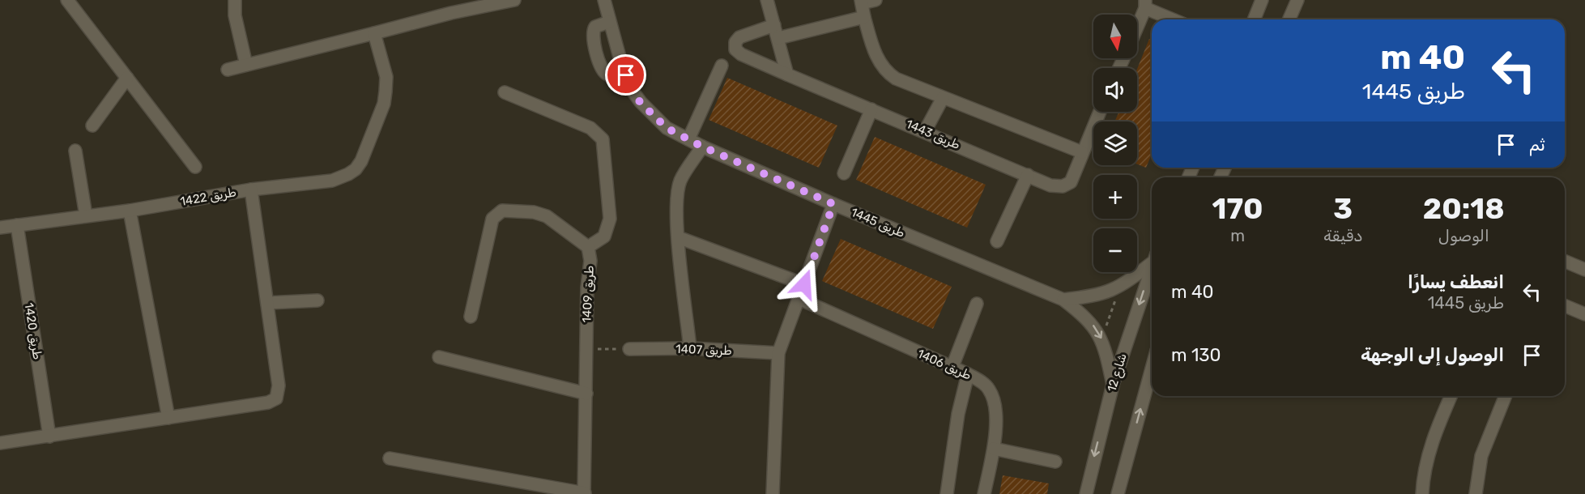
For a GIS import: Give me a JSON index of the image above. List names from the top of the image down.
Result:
{
  "streets": {
    "street": [
      "طريق 1443",
      "طريق 1422",
      "طريق 1445",
      "طريق 1409",
      "طريق 1420",
      "طريق 1407",
      "طريق 1406",
      "شارع 12"
    ]
  },
  "crossings": [
    ["طريق 1422", "طريق 1420"],
    ["طريق 1445", "شارع 12"]
  ],
  "north": "bottom",
  "page": {
    "map_buttons": ["+", "−"],
    "turn": ["40 m", "طريق 1445"],
    "then": "ثم",
    "eta": [
      "20:18",
      "الوصول",
      "3",
      "دقيقة",
      "170",
      "m"
    ],
    "list": [
      {
        "name": "انعطف يسارًا",
        "note": "طريق 1445",
        "value": "40 m"
      },
      {
        "name": "الوصول إلى الوجهة",
        "value": "130 m"
      }
    ]
  }
}
